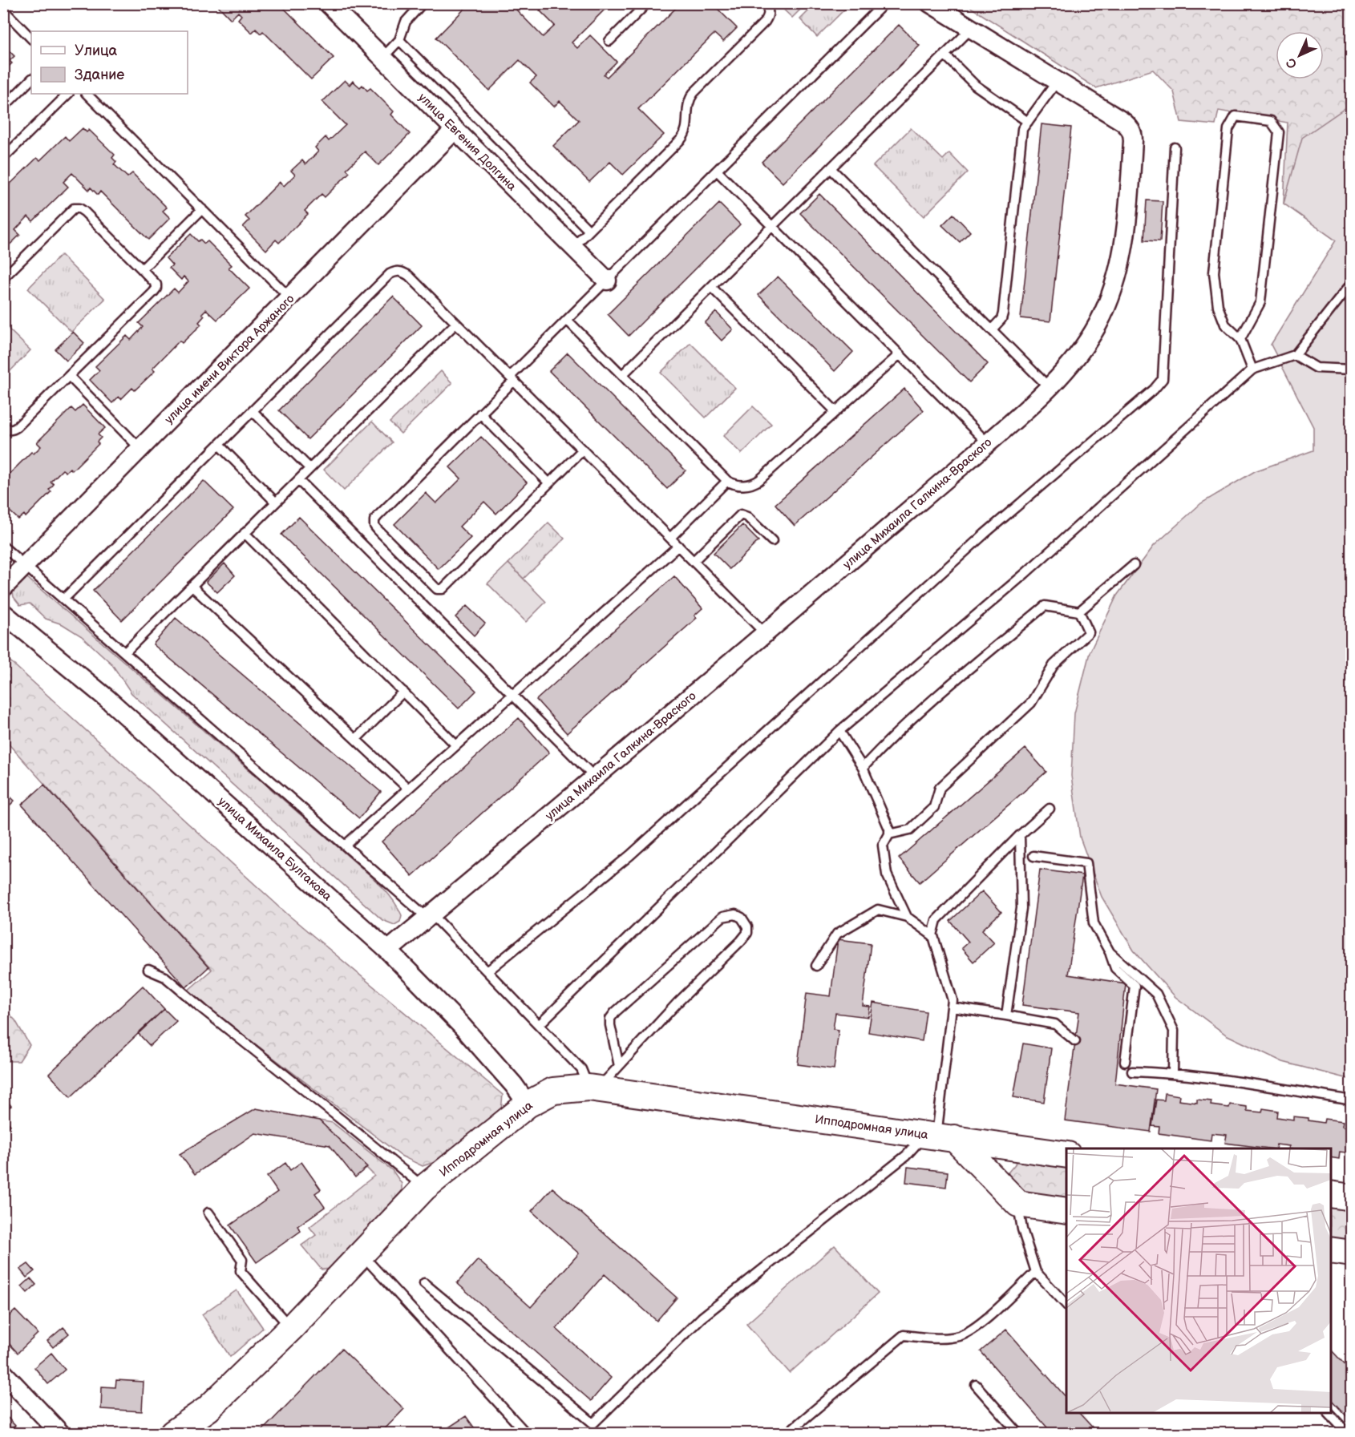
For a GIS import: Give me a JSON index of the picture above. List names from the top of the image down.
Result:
{
  "streets": {
    "street": [
      "улица Евгения Долгина",
      "улица имени Виктора Аржаного",
      "улица Михаила Галкина-Враского",
      "улица Михаила Булгакова",
      "Ипподромная улица"
    ]
  },
  "crossings": [
    ["улица Евгения Долгина", "улица имени Виктора Аржаного"],
    ["улица Михаила Галкина-Враского", "улица Михаила Булгакова"],
    ["улица Михаила Булгакова", "Ипподромная улица"]
  ],
  "legend": ["Улица", "Здание"],
  "north": "bottom left"
}
